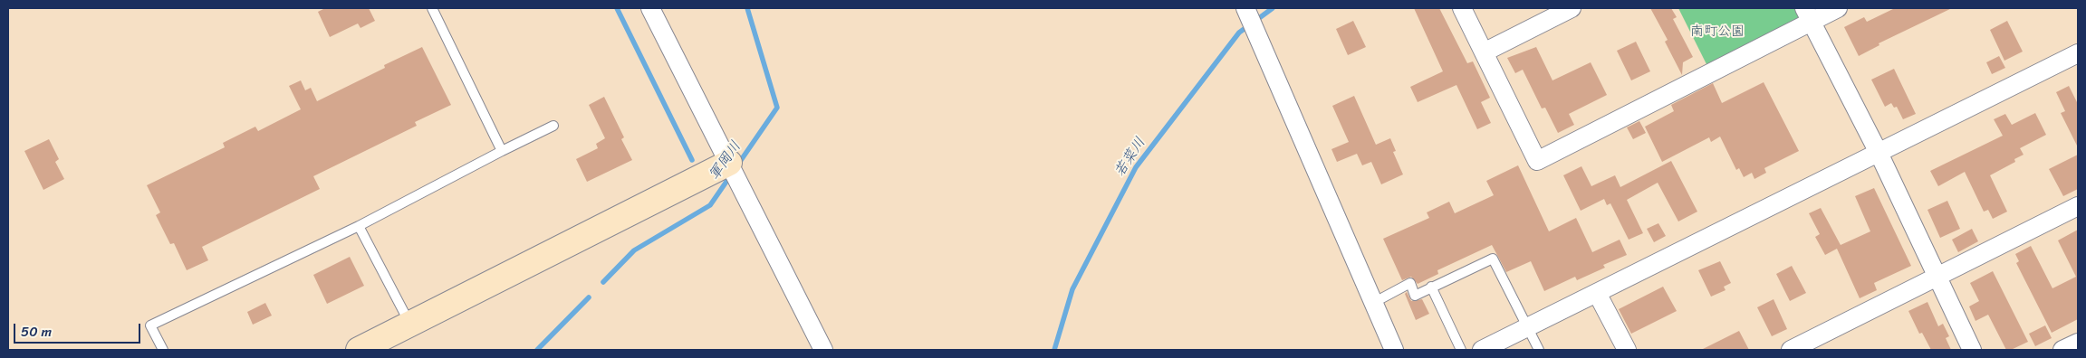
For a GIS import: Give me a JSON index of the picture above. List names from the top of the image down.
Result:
{
  "water": ["若菜川", "軍岡川"],
  "parks": ["南町公園"],
  "scale_bar": "50 m"
}
